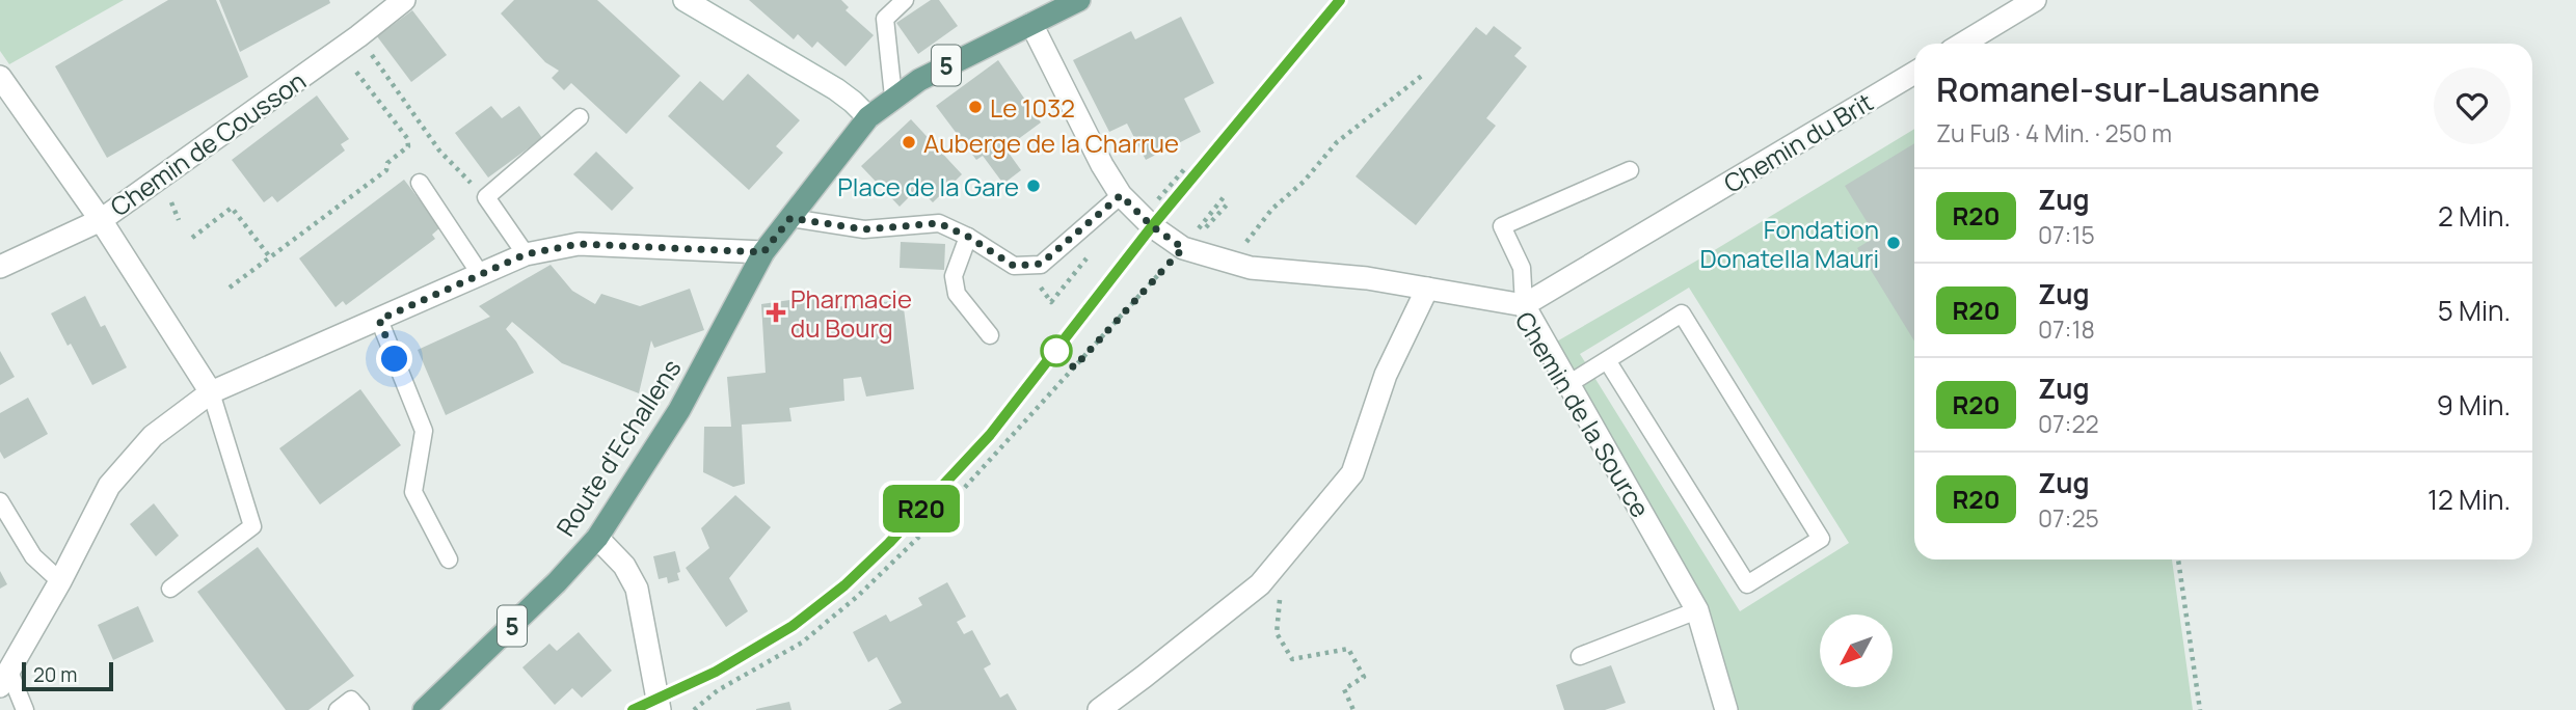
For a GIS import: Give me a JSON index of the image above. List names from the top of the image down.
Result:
{
  "streets": {
    "main road": ["5", "Route d'Echallens"],
    "street": ["Chemin du Brit", "Chemin de Cousson", "Chemin de la Source"]
  },
  "crossings": [
    ["5", "Route d'Echallens"],
    ["Chemin du Brit", "Chemin de la Source"]
  ],
  "places": {
    "other": [
      "Le 1032",
      "Auberge de la Charrue",
      "Place de la Gare",
      "Fondation Donatella Mauri"
    ],
    "health": ["Pharmacie du Bourg"]
  },
  "scale_bar": "20 m",
  "north": "bottom left",
  "page": {
    "on_map": "R20",
    "heading": ["Romanel-sur-Lausanne", "Zu Fuß · 4 Min. · 250 m"],
    "list": [
      {
        "mark": "R20",
        "name": "Zug",
        "note": "07:15",
        "value": "2 Min."
      },
      {
        "mark": "R20",
        "name": "Zug",
        "note": "07:18",
        "value": "5 Min."
      },
      {
        "mark": "R20",
        "name": "Zug",
        "note": "07:22",
        "value": "9 Min."
      },
      {
        "mark": "R20",
        "name": "Zug",
        "note": "07:25",
        "value": "12 Min."
      }
    ],
    "scale": "20 m"
  }
}
